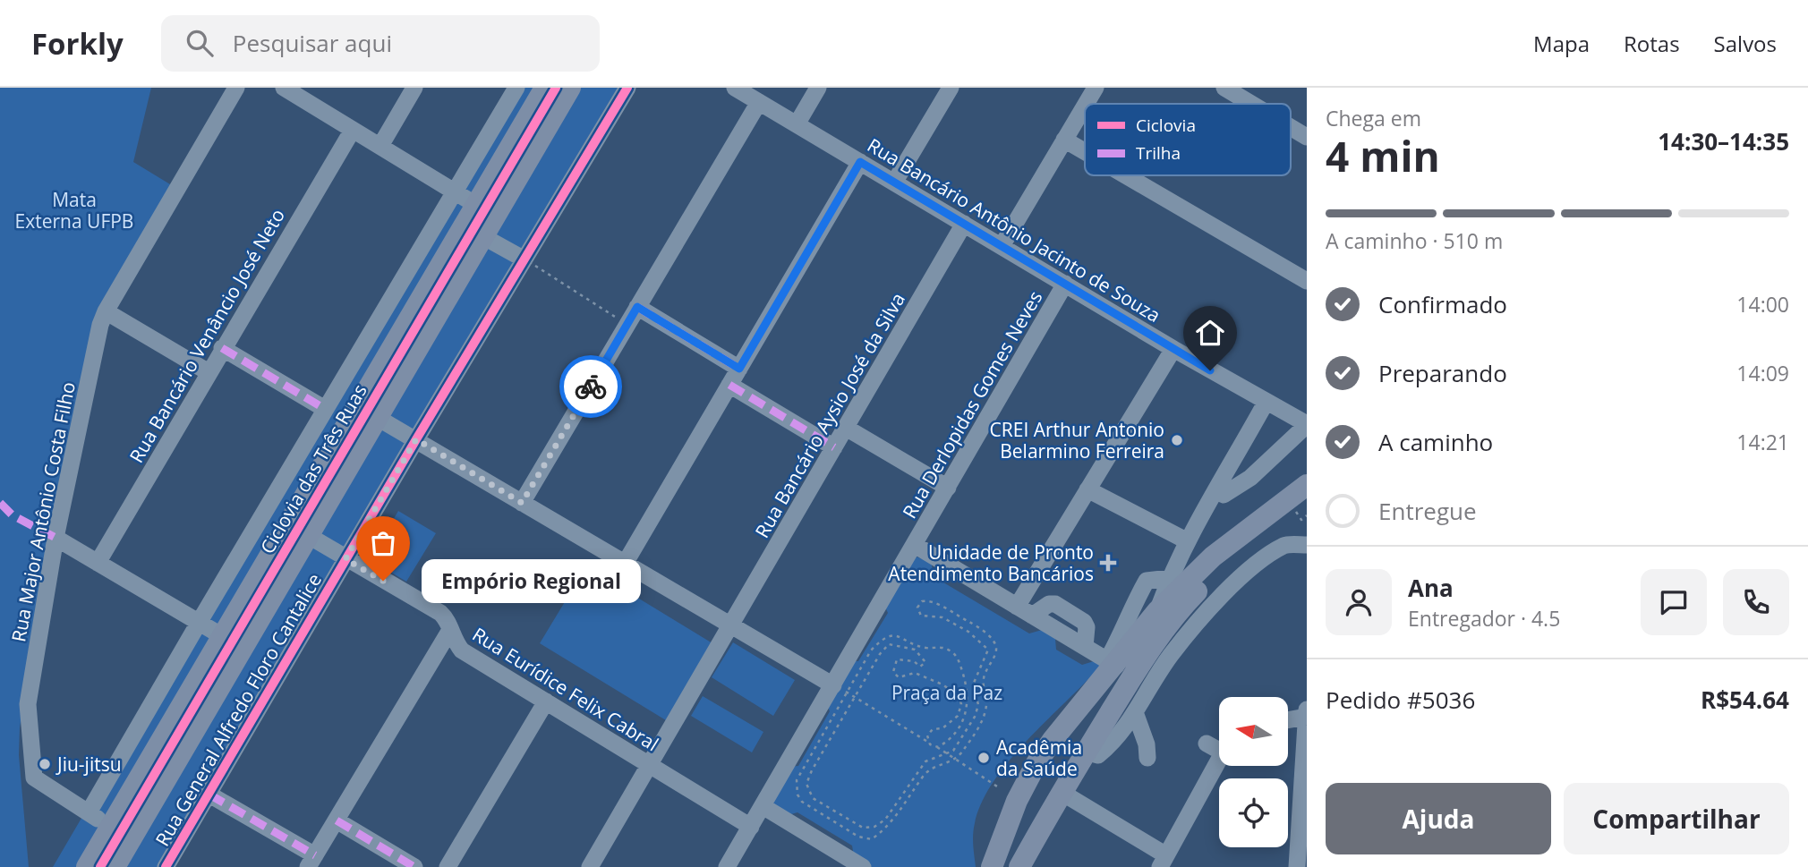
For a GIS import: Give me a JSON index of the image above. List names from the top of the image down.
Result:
{
  "streets": {
    "main road": ["Rua General Alfredo Floro Cantalice"],
    "street": [
      "Rua Bancário Antônio Jacinto de Souza",
      "Rua Bancário Venâncio José Neto",
      "Rua Derlopidas Gomes Neves",
      "Rua Bancário Aysio José da Silva",
      "Rua Major Antônio Costa Filho",
      "Rua Eurídice Felix Cabral"
    ],
    "cycle path": ["Ciclovia das Três Ruas"]
  },
  "crossings": [
    ["Rua Bancário Antônio Jacinto de Souza", "Rua Derlopidas Gomes Neves"],
    ["Rua Bancário Antônio Jacinto de Souza", "Rua Bancário Aysio José da Silva"],
    ["Rua Derlopidas Gomes Neves", "Rua Eurídice Felix Cabral"],
    ["Rua Bancário Aysio José da Silva", "Rua Eurídice Felix Cabral"],
    ["Rua Eurídice Felix Cabral", "Rua General Alfredo Floro Cantalice"]
  ],
  "parks": ["Mata Externa UFPB", "Praça da Paz"],
  "places": {
    "other": [
      "CREI Arthur Antonio Belarmino Ferreira",
      "Empório Regional",
      "Acadêmia da Saúde",
      "Jiu-jitsu"
    ],
    "health": ["Unidade de Pronto Atendimento Bancários"]
  },
  "legend": ["Ciclovia", "Trilha"],
  "north": "left",
  "page": {
    "header": "Forkly",
    "search": "Pesquisar aqui",
    "nav": ["Mapa", "Rotas", "Salvos"],
    "heading": ["4 min", "Chega em", "14:30–14:35"],
    "panel": [
      "Ana",
      "Entregador · 4.5",
      "Pedido #5036",
      "R$54.64"
    ],
    "bar": "A caminho · 510 m",
    "list": [
      ["Confirmado", "14:00"],
      ["Preparando", "14:09"],
      ["A caminho", "14:21"],
      "Entregue"
    ],
    "bubble": "Empório Regional",
    "buttons": ["Ajuda", "Compartilhar"]
  }
}
